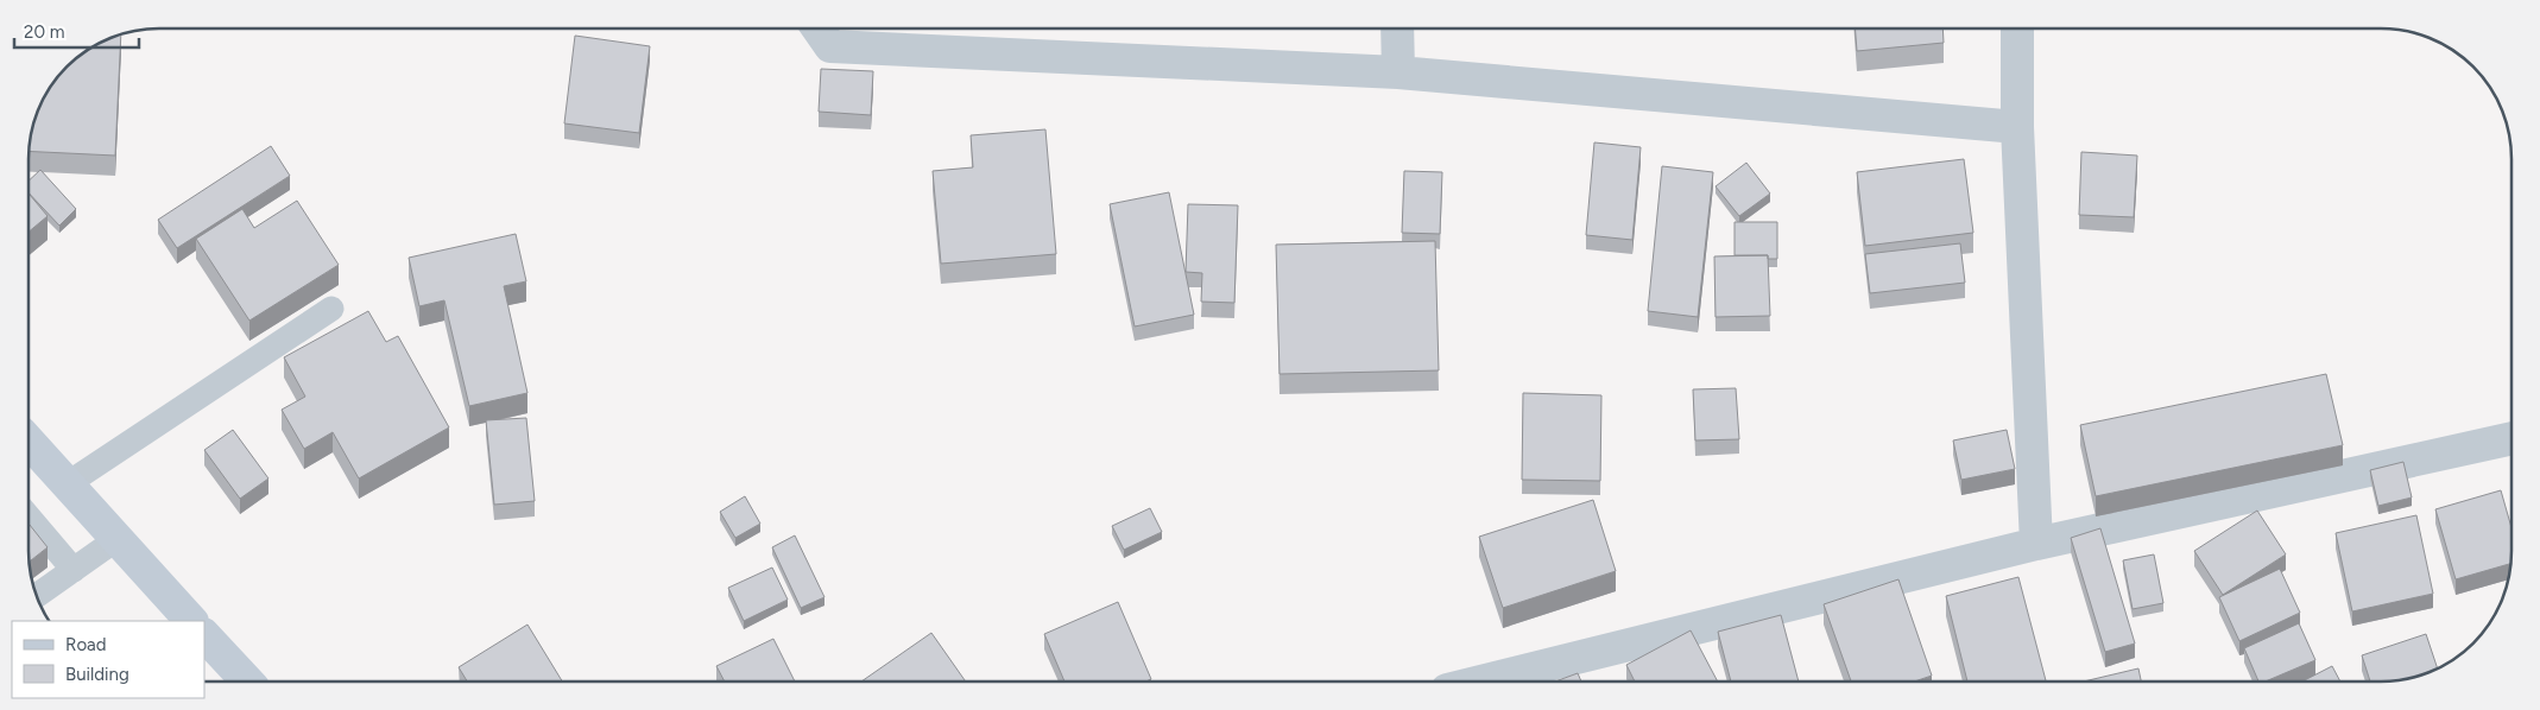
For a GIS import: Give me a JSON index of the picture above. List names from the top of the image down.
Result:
{
  "legend": ["Road", "Building"],
  "scale_bar": "20 m"
}
